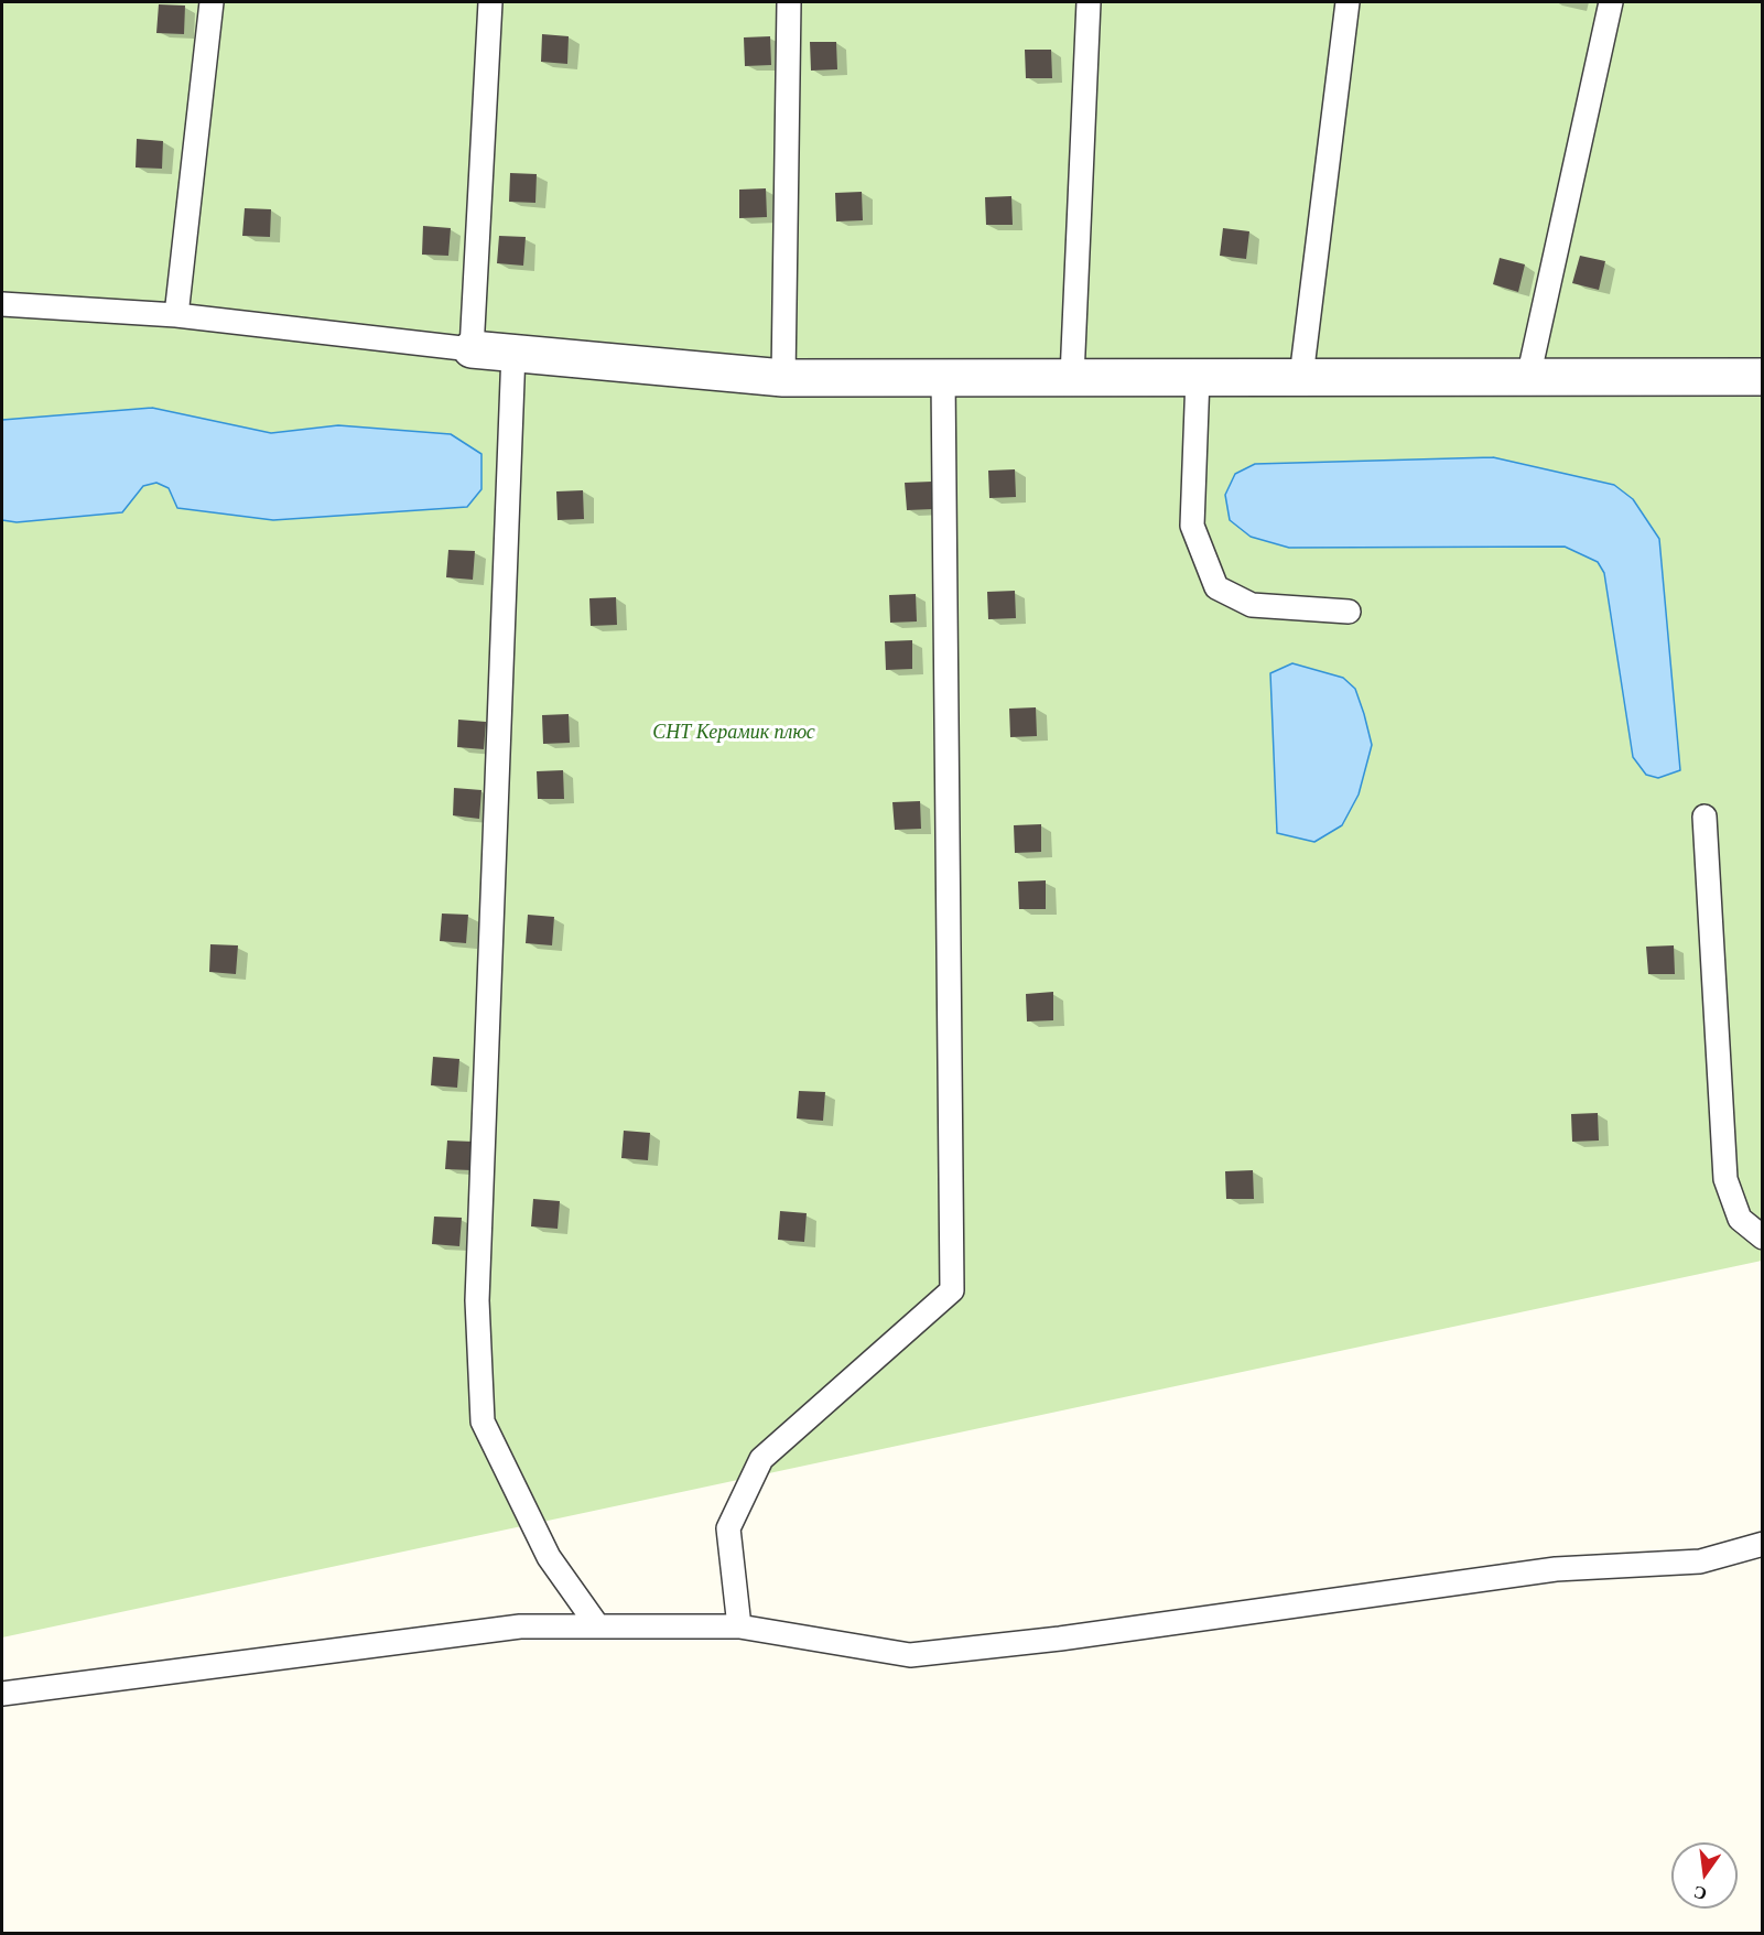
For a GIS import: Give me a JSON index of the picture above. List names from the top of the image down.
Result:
{
  "parks": ["СНТ Керамик плюс"],
  "north": "bottom"
}
